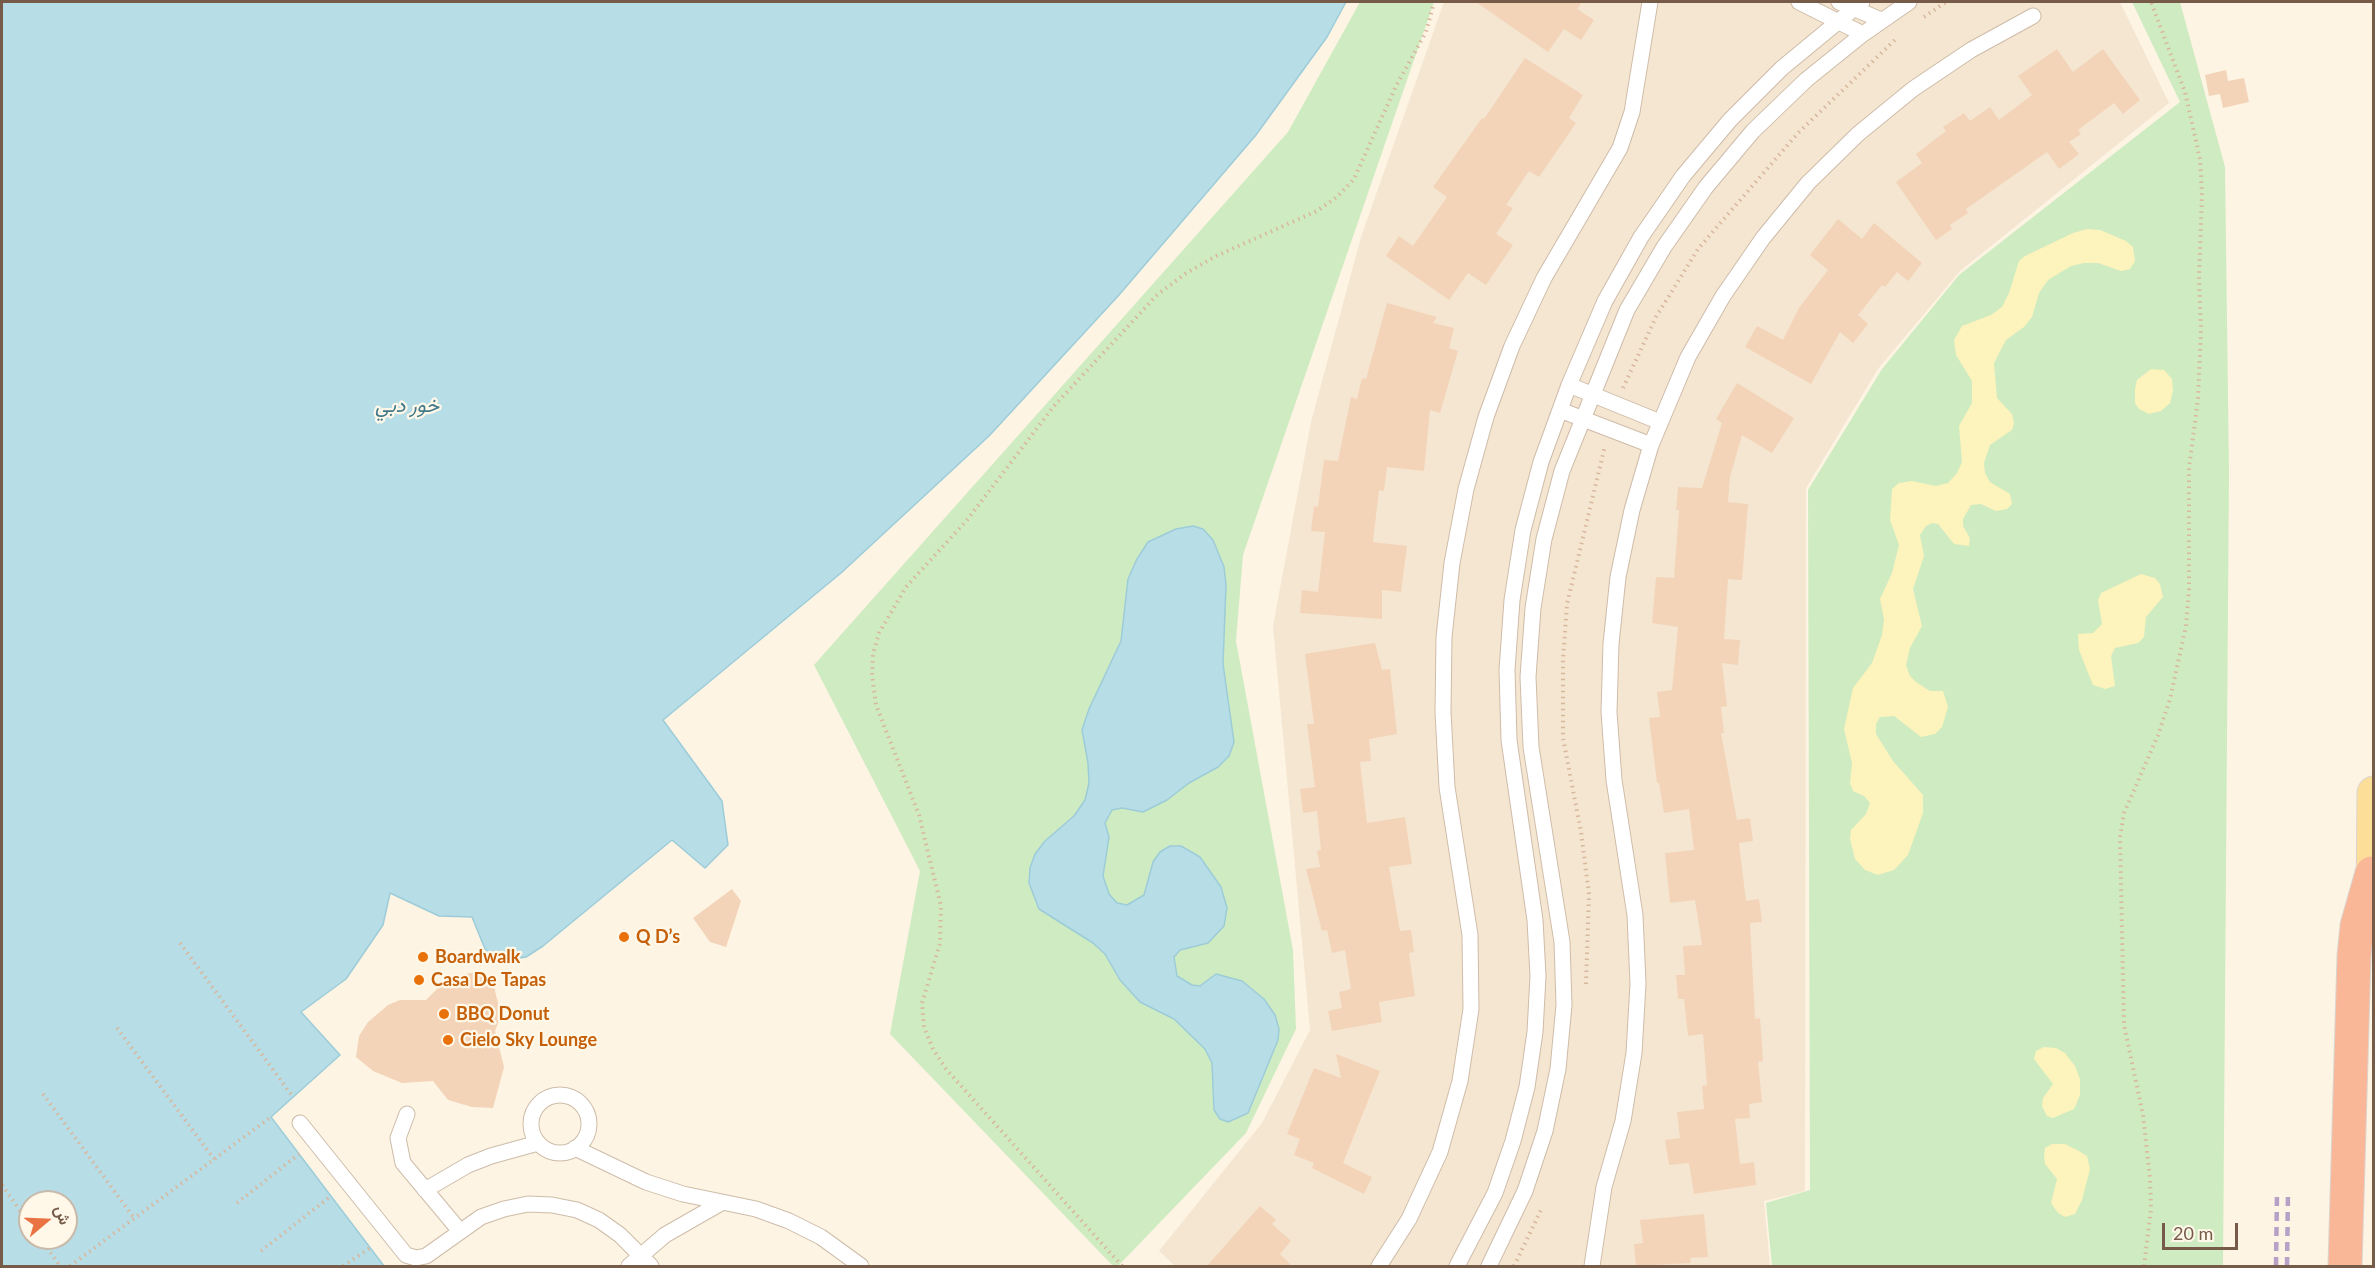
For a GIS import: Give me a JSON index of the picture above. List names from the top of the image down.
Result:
{
  "water": ["خور دبي"],
  "places": [
    "Q D’s",
    "Boardwalk",
    "Casa De Tapas",
    "BBQ Donut",
    "Cielo Sky Lounge"
  ],
  "scale_bar": "20 m",
  "north": "right"
}
